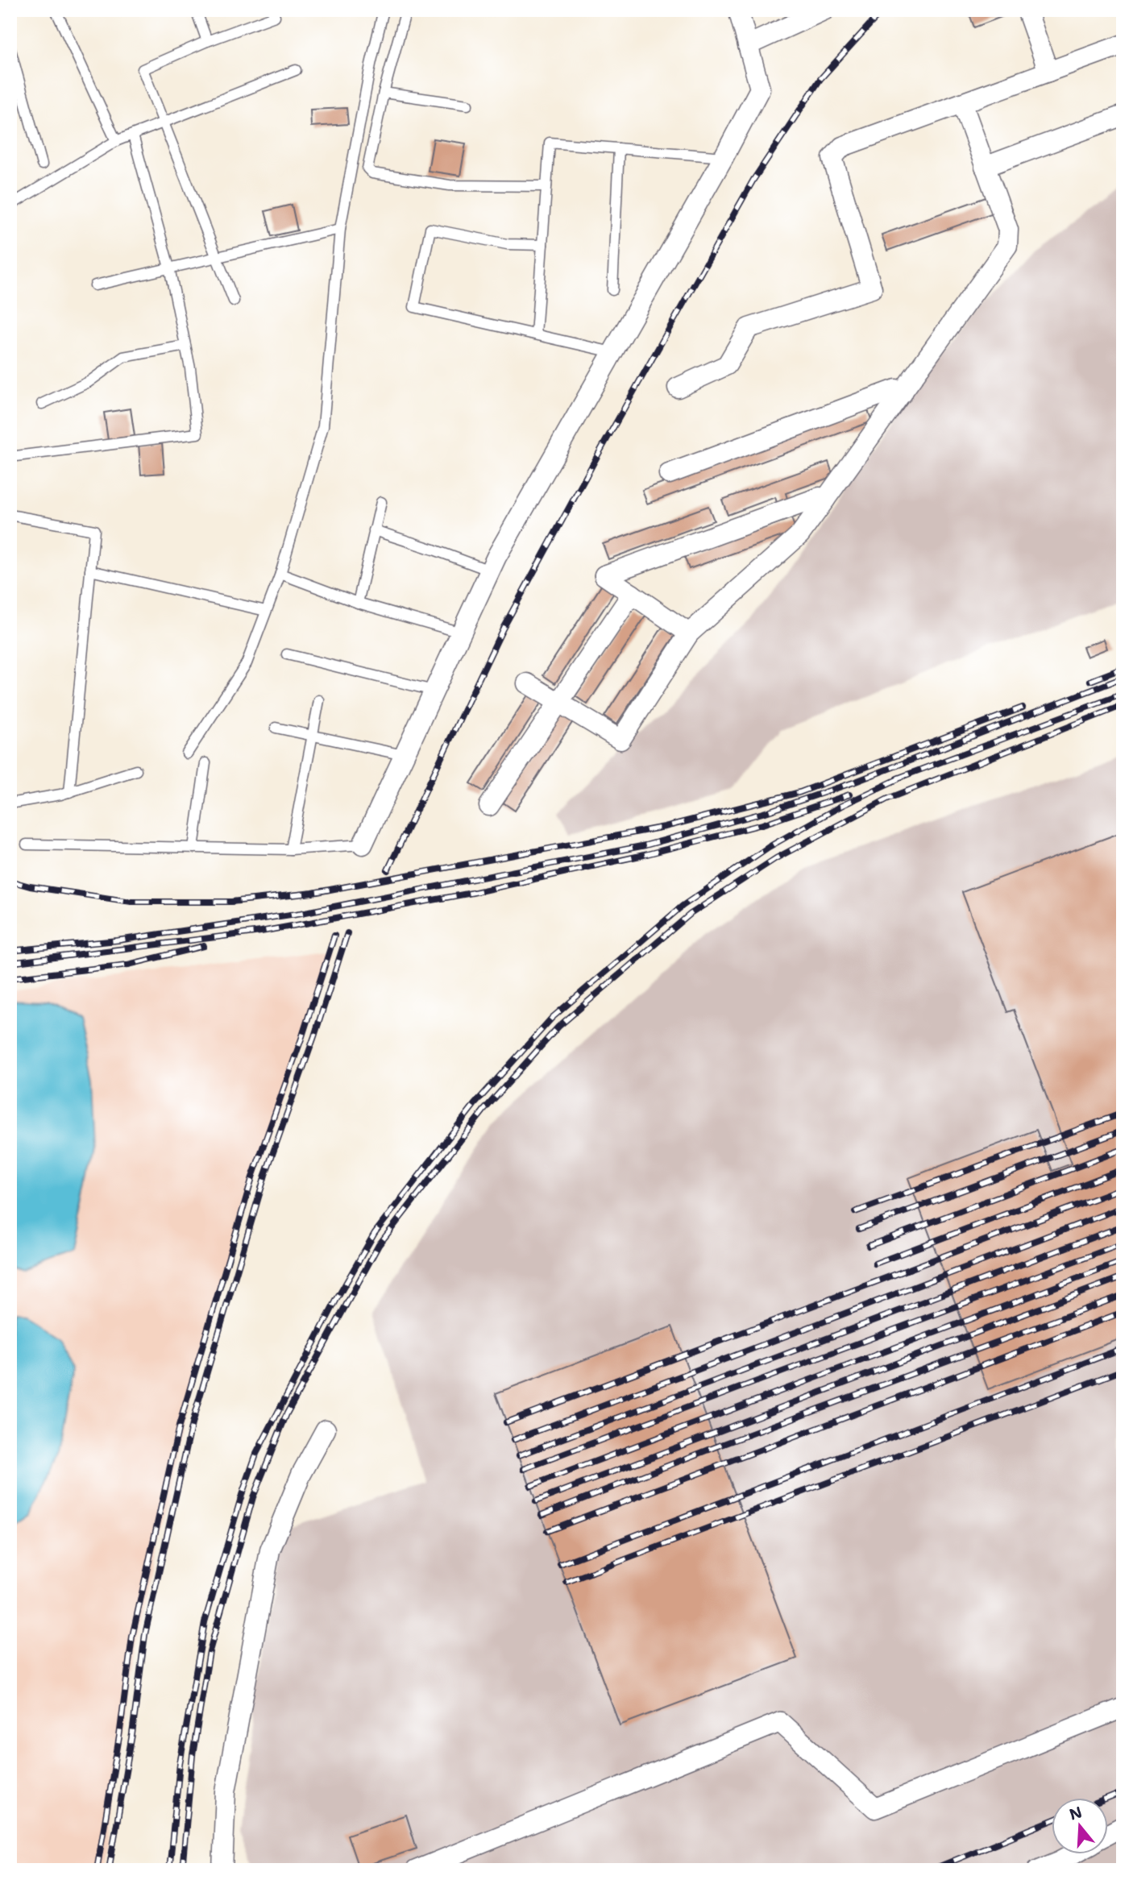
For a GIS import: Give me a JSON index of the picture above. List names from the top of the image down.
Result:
{
  "north": "top"
}
